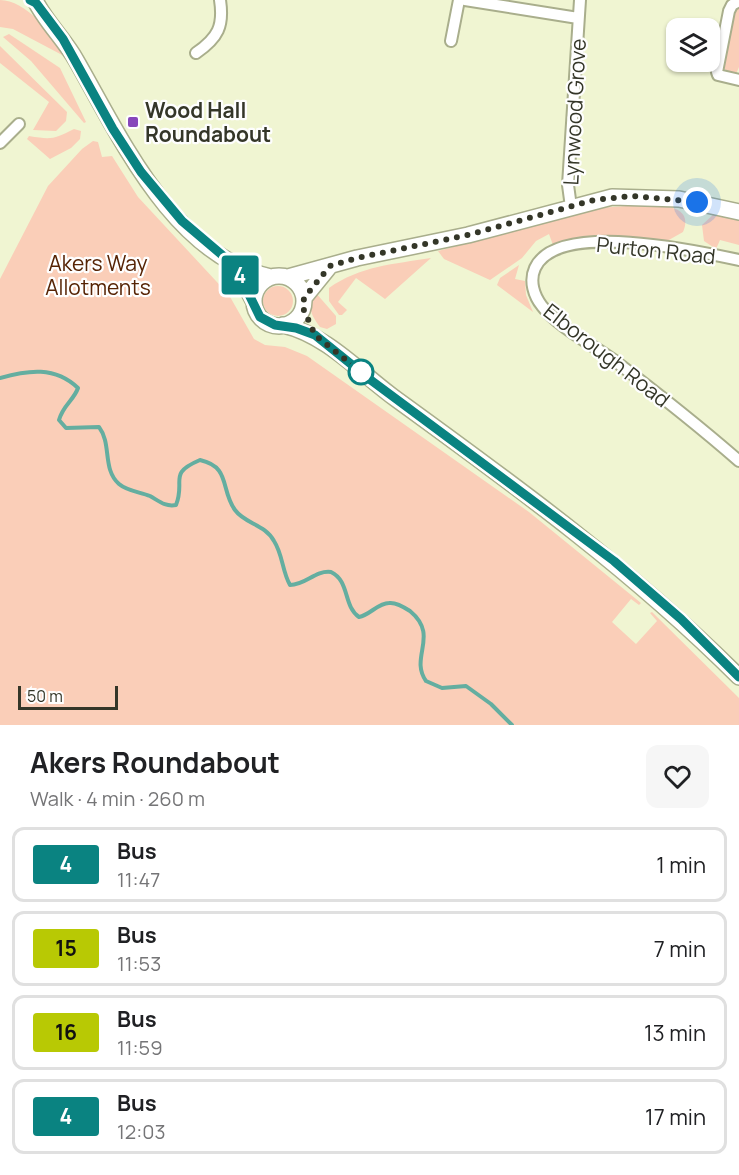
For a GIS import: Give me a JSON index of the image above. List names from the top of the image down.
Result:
{
  "streets": {
    "main road": ["Purton Road"],
    "street": ["Lynwood Grove", "Elborough Road"]
  },
  "crossings": [
    ["Lynwood Grove", "Purton Road"],
    ["Purton Road", "Elborough Road"]
  ],
  "parks": ["Akers Way Allotments"],
  "places": {
    "transit": ["Wood Hall Roundabout"]
  },
  "lines": ["bus line 4"],
  "scale_bar": "50 m",
  "page": {
    "on_map": "4",
    "scale": "50 m",
    "heading": ["Akers Roundabout", "Walk · 4 min · 260 m"],
    "list": [
      {
        "mark": "4",
        "name": "Bus",
        "note": "11:47",
        "value": "1 min"
      },
      {
        "mark": "15",
        "name": "Bus",
        "note": "11:53",
        "value": "7 min"
      },
      {
        "mark": "16",
        "name": "Bus",
        "note": "11:59",
        "value": "13 min"
      },
      {
        "mark": "4",
        "name": "Bus",
        "note": "12:03",
        "value": "17 min"
      }
    ]
  }
}
